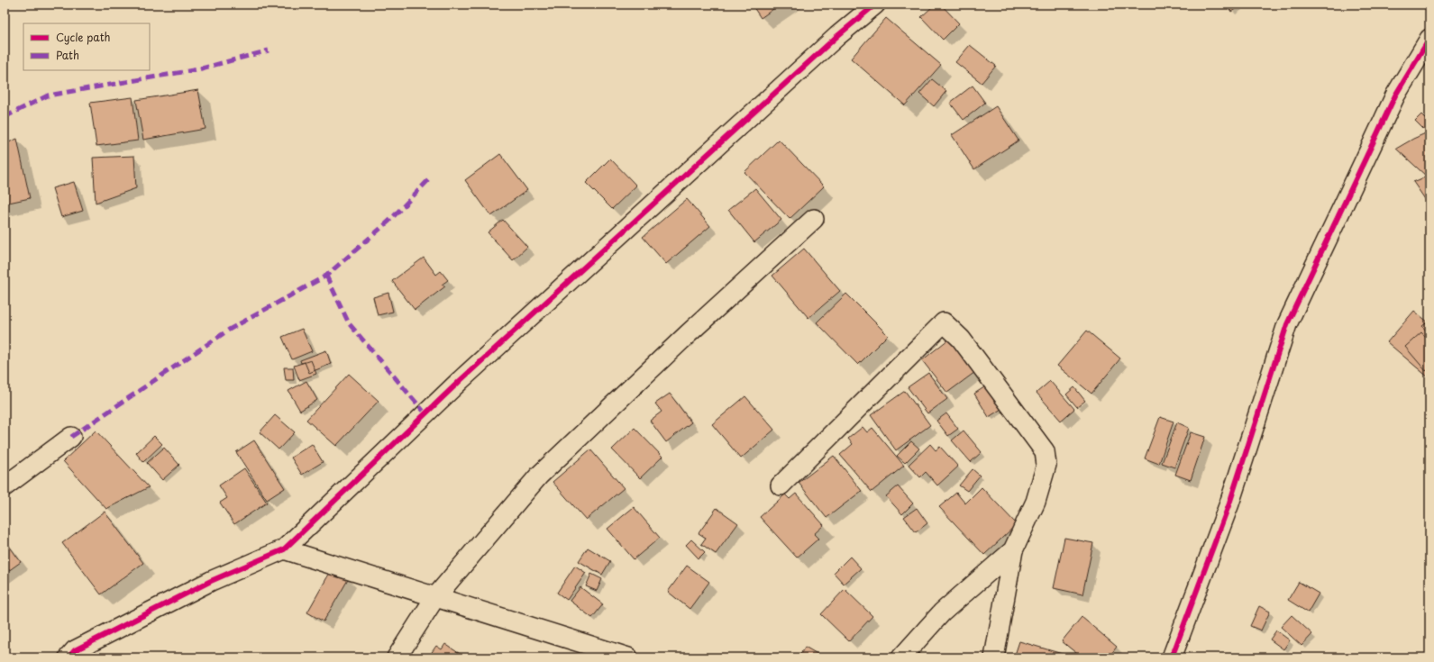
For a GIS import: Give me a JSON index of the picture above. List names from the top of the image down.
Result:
{
  "legend": ["Cycle path", "Path"]
}
